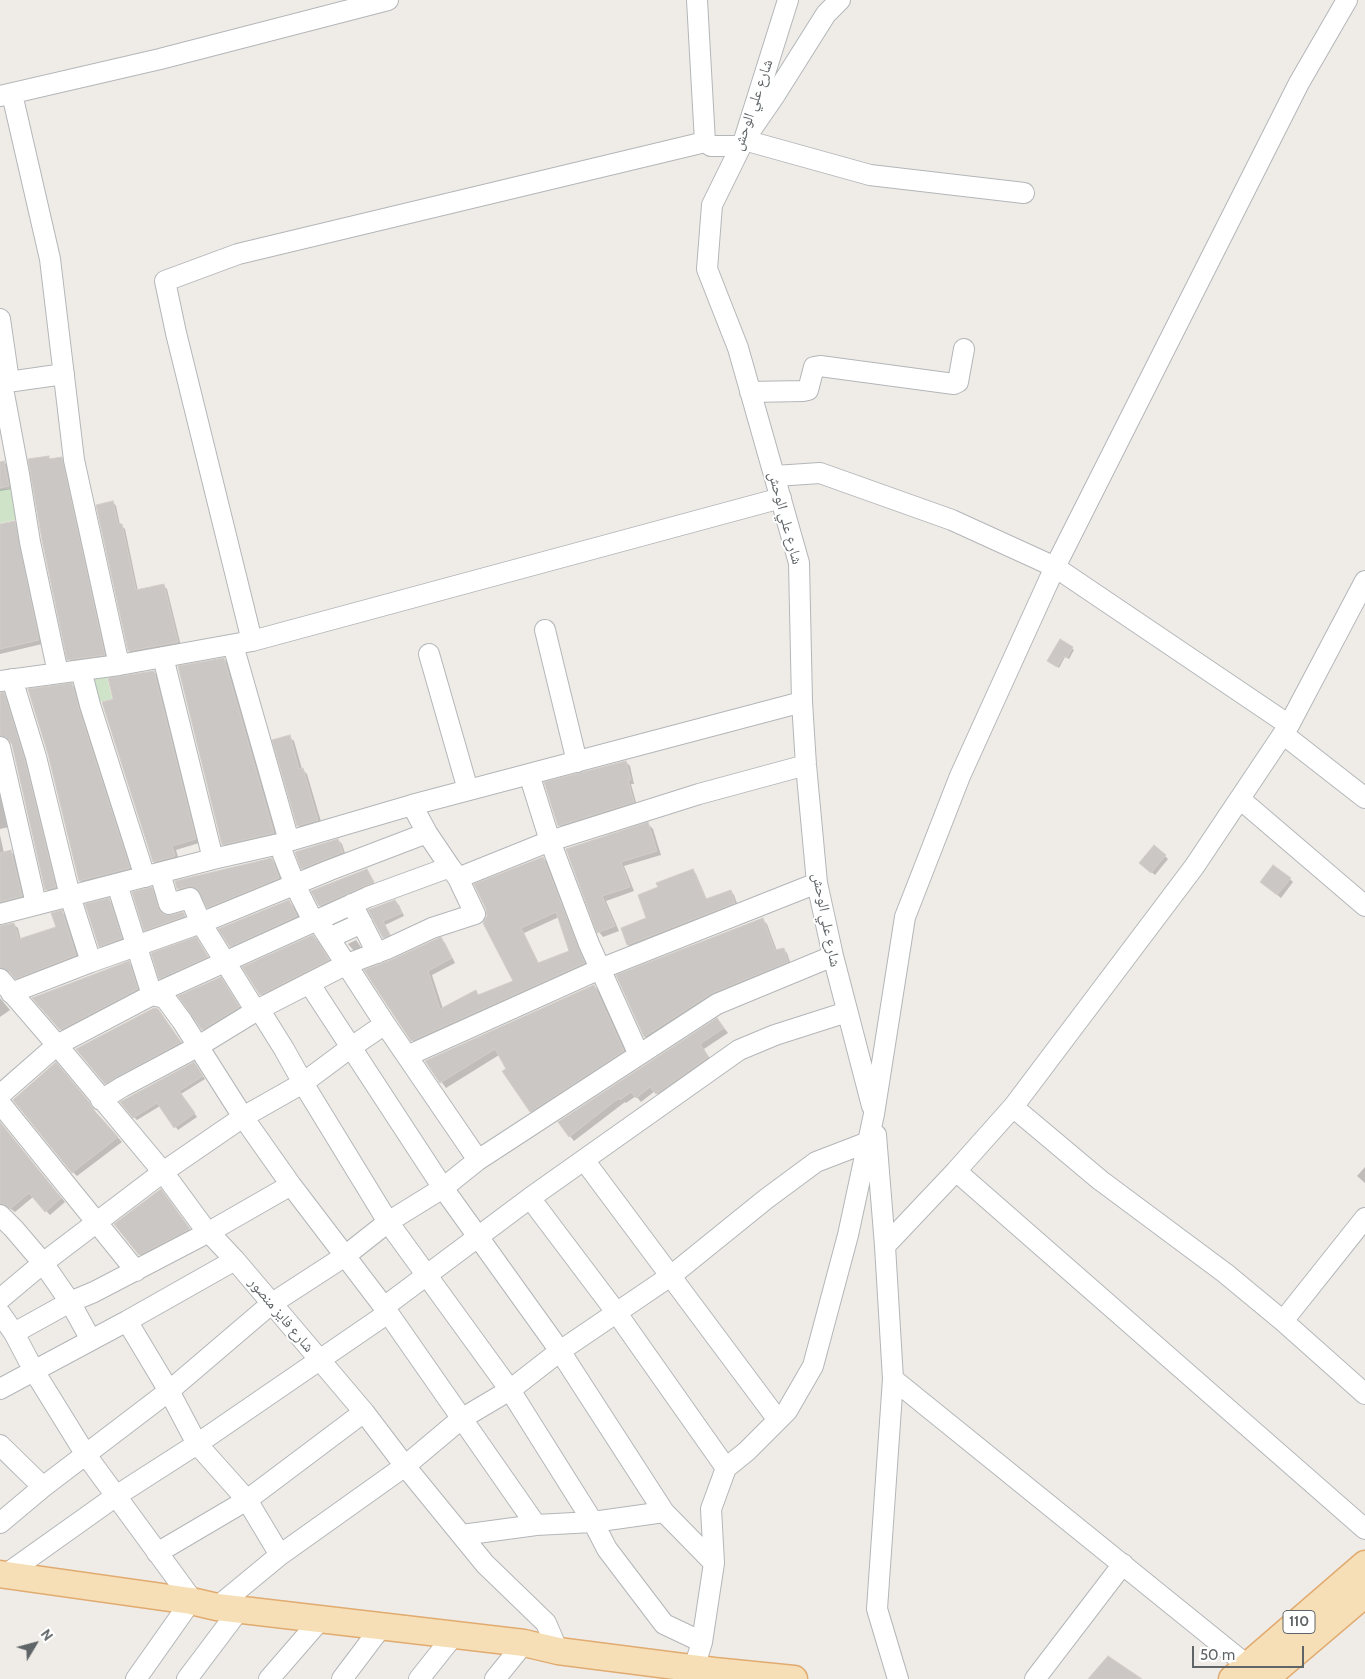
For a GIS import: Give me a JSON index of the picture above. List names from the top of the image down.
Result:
{
  "streets": {
    "main road": ["110"],
    "street": ["شارع علي الوحش", "شارع فايز منصور"]
  },
  "scale_bar": "50 m",
  "north": "top right"
}
